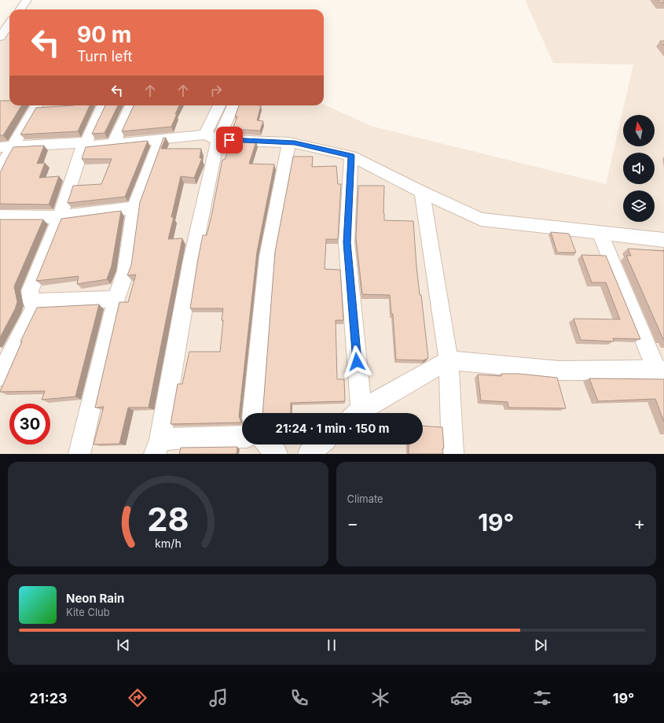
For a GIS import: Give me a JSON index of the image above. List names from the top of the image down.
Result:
{
  "north": "top",
  "page": {
    "turn": ["90 m", "Turn left"],
    "limit": "30",
    "trip": "21:24 · 1 min · 150 m",
    "tile": "Climate",
    "heat": ["−", "19°", "+"],
    "song": ["Neon Rain", "Kite Club"],
    "tabs": ["21:23", "19°"],
    "gauge": ["28", "km/h"]
  }
}
